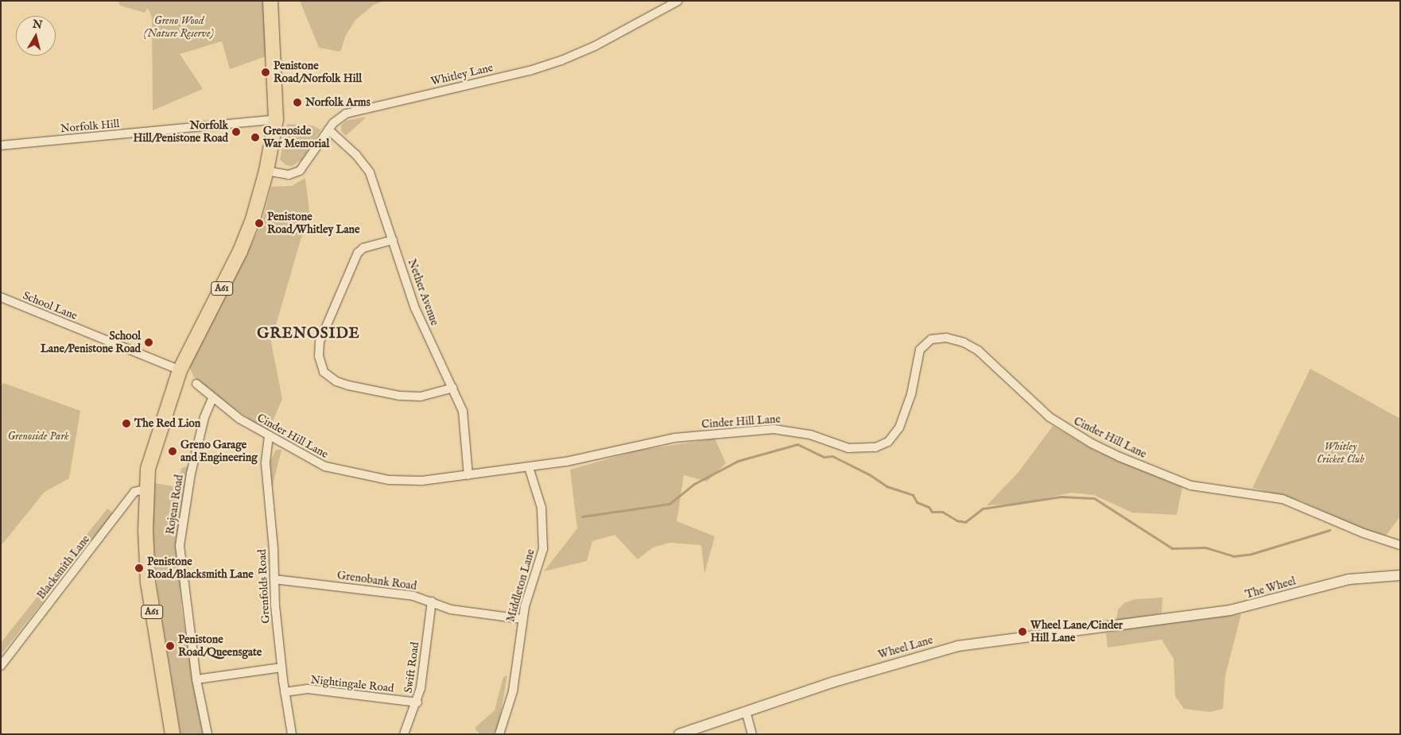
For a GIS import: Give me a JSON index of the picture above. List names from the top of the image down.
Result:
{
  "streets": {
    "highway": ["A61"],
    "street": [
      "Whitley Lane",
      "Norfolk Hill",
      "Nether Avenue",
      "School Lane",
      "Cinder Hill Lane",
      "Rojean Road",
      "Blacksmith Lane",
      "Grenobank Road",
      "Middleton Lane",
      "Grenfolds Road",
      "The Wheel",
      "Wheel Lane",
      "Swift Road",
      "Nightingale Road"
    ]
  },
  "crossings": [
    ["Whitley Lane", "A61"],
    ["Whitley Lane", "Nether Avenue"],
    ["Norfolk Hill", "A61"],
    ["A61", "School Lane"],
    ["A61", "Blacksmith Lane"],
    ["Nether Avenue", "Cinder Hill Lane"],
    ["Cinder Hill Lane", "Rojean Road"],
    ["Cinder Hill Lane", "Middleton Lane"],
    ["Cinder Hill Lane", "Grenfolds Road"],
    ["Grenobank Road", "Middleton Lane"],
    ["Grenobank Road", "Grenfolds Road"],
    ["Grenobank Road", "Swift Road"],
    ["Grenfolds Road", "Nightingale Road"],
    ["The Wheel", "Wheel Lane"],
    ["Swift Road", "Nightingale Road"]
  ],
  "districts": ["GRENOSIDE"],
  "parks": ["Greno Wood (Nature Reserve)", "Grenoside Park", "Whitley Cricket Club"],
  "places": [
    "Penistone Road/Norfolk Hill",
    "Norfolk Arms",
    "Norfolk Hill/Penistone Road",
    "Grenoside War Memorial",
    "Penistone Road/Whitley Lane",
    "School Lane/Penistone Road",
    "The Red Lion",
    "Greno Garage and Engineering",
    "Penistone Road/Blacksmith Lane",
    "Wheel Lane/Cinder Hill Lane",
    "Penistone Road/Queensgate"
  ],
  "north": "top"
}
